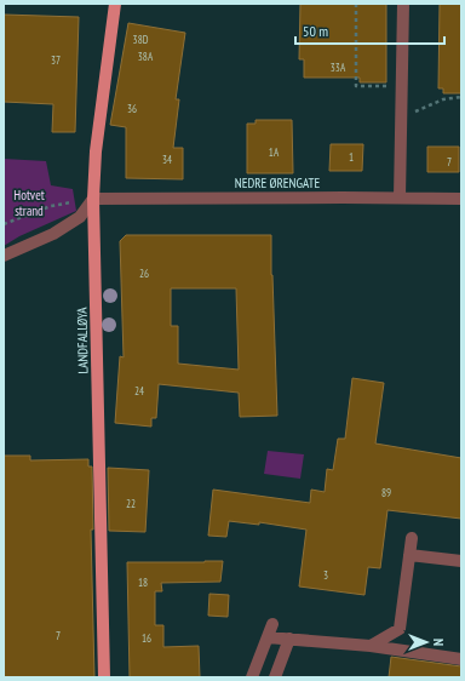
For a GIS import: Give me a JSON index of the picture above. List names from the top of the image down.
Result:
{
  "streets": {
    "main road": ["LANDFALLØYA"],
    "street": ["NEDRE ØRENGATE"]
  },
  "crossings": [
    ["NEDRE ØRENGATE", "LANDFALLØYA"]
  ],
  "parks": ["Hotvet strand"],
  "house_numbers": [
    "38D",
    "38A",
    "37",
    "33A",
    "36",
    "1A",
    "1",
    "34",
    "7",
    "26",
    "24",
    "89",
    "22",
    "3",
    "18",
    "7",
    "16"
  ],
  "scale_bar": "50 m",
  "north": "right"
}
